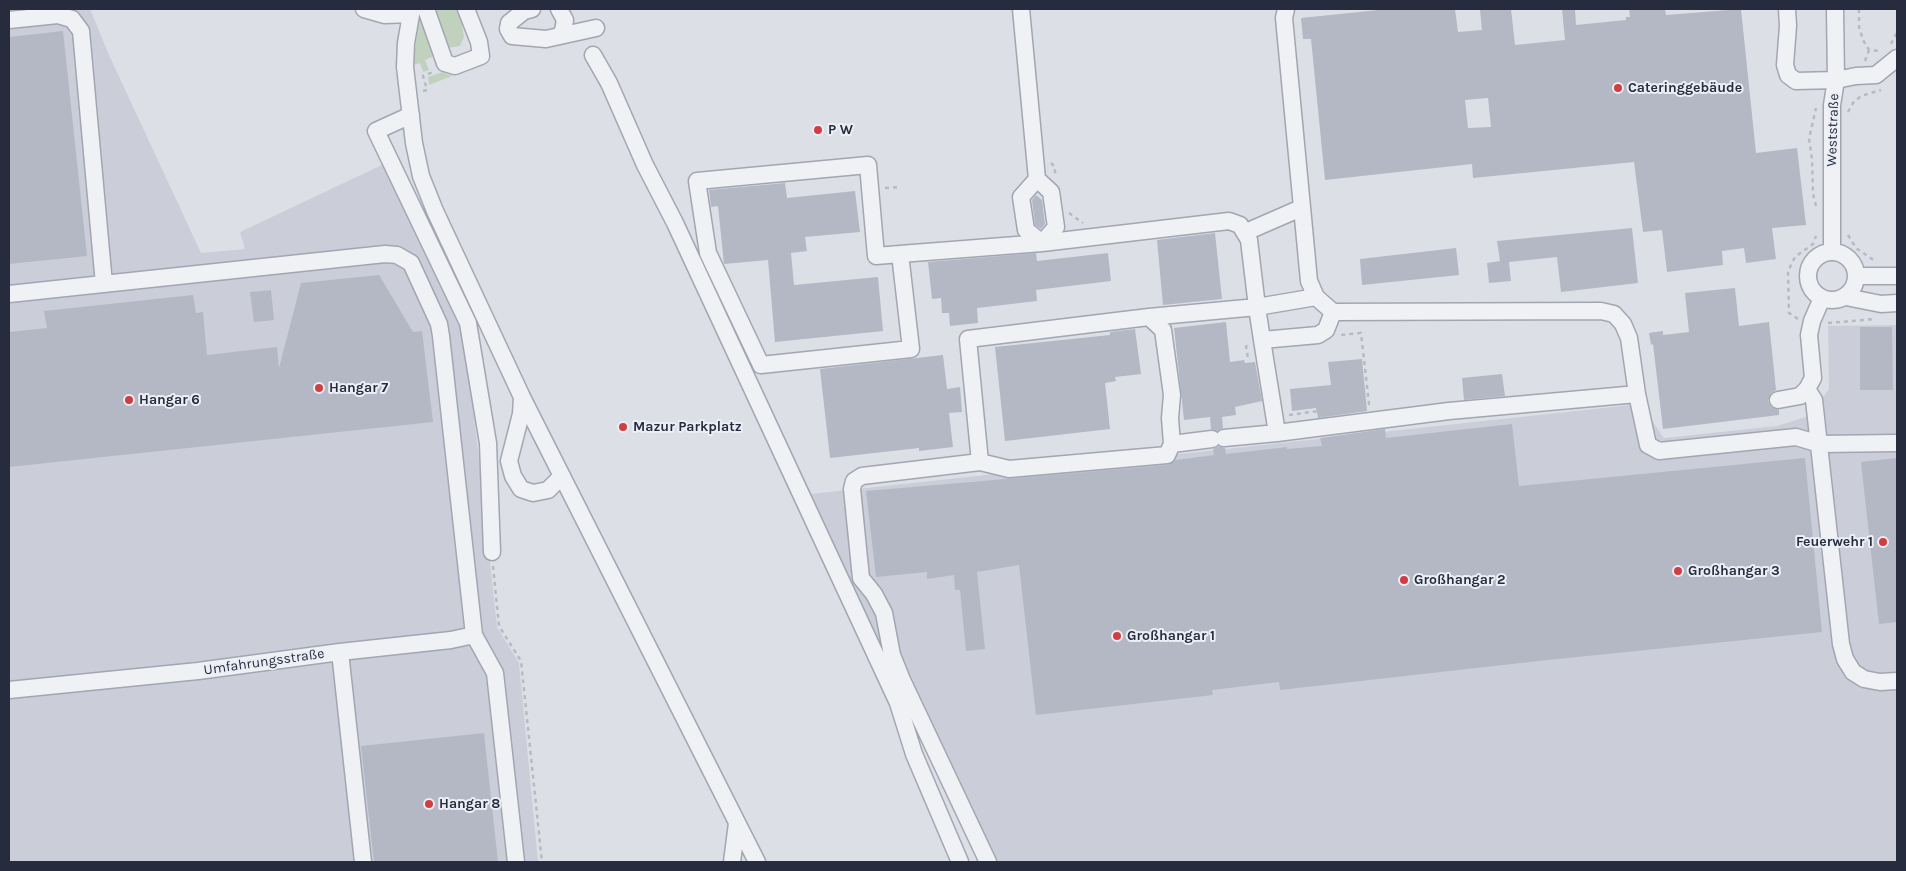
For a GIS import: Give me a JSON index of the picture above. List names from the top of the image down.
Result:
{
  "streets": {
    "street": ["Weststraße", "Umfahrungsstraße"]
  },
  "places": [
    "Cateringgebäude",
    "P W",
    "Hangar 7",
    "Hangar 6",
    "Mazur Parkplatz",
    "Feuerwehr 1",
    "Großhangar 3",
    "Großhangar 2",
    "Großhangar 1",
    "Hangar 8"
  ]
}
